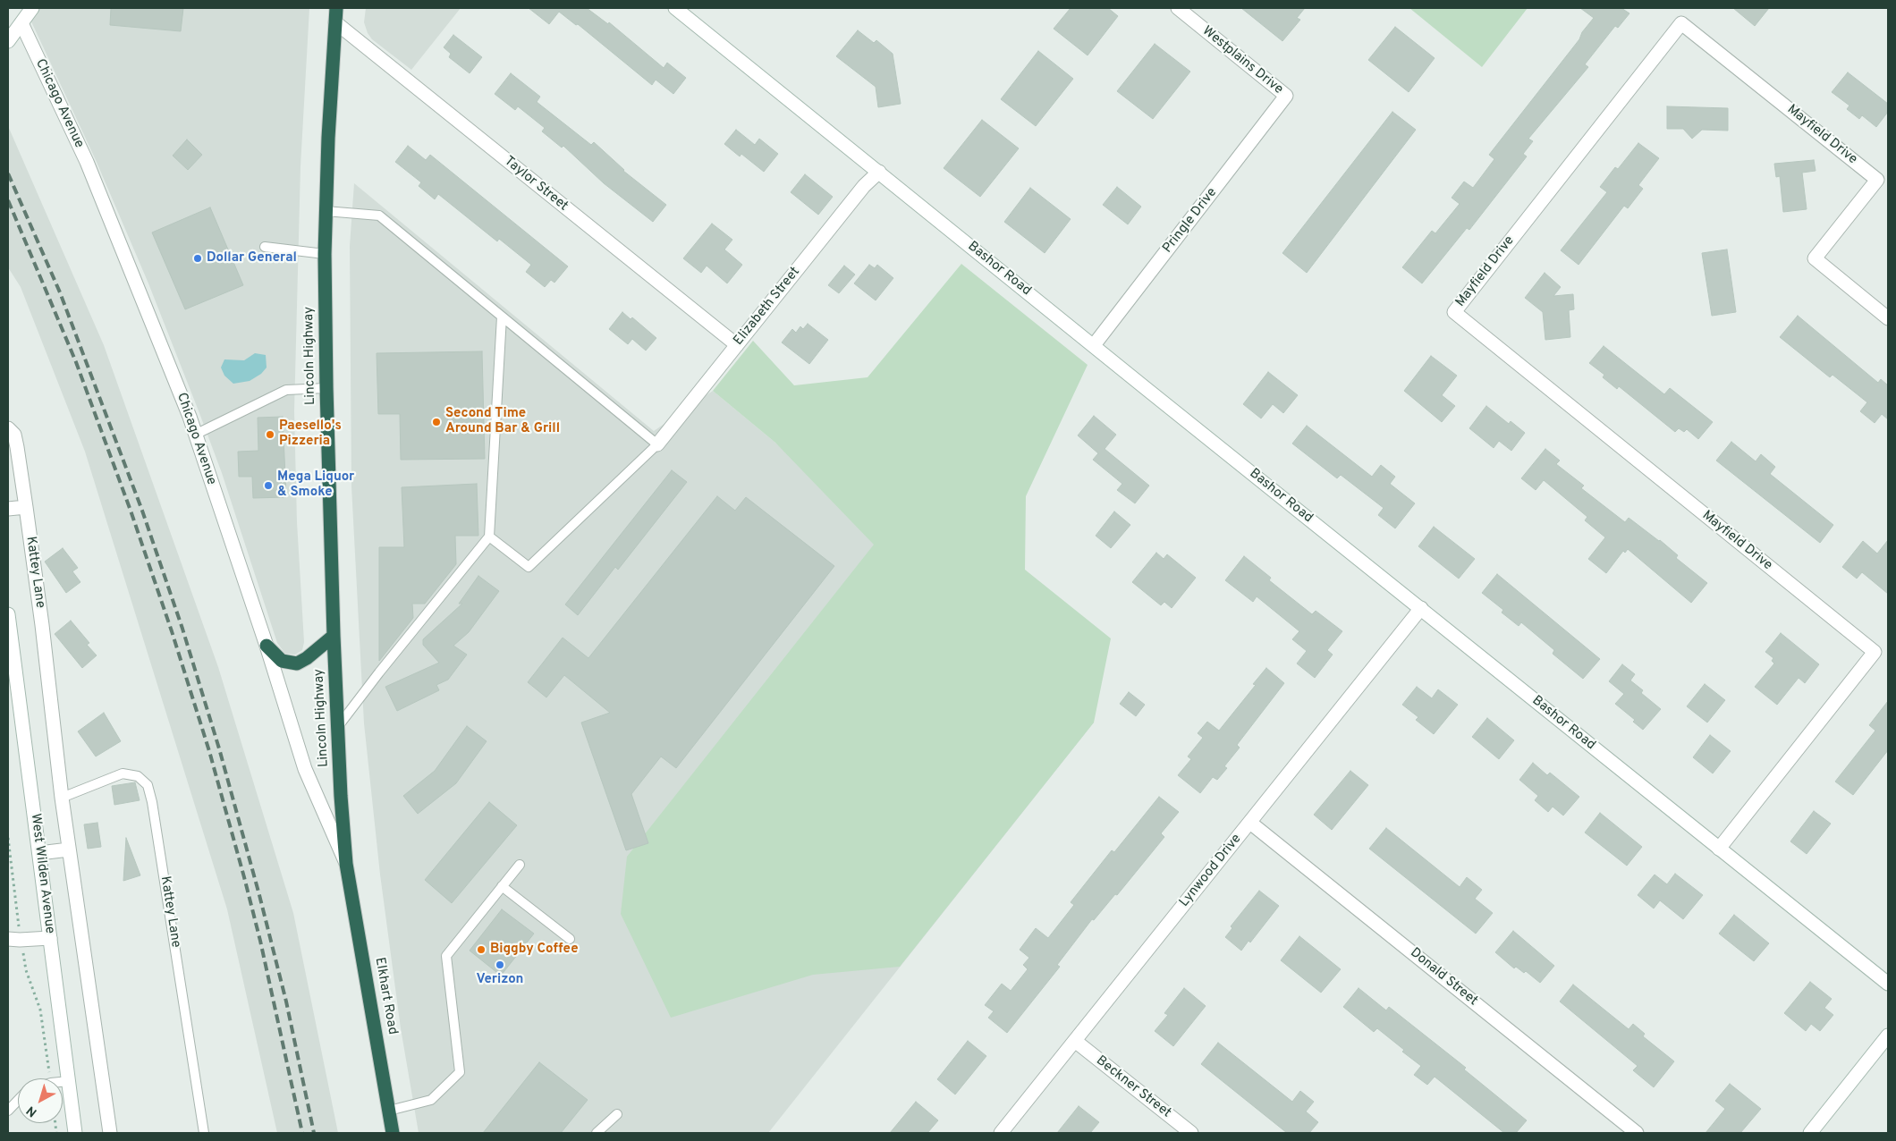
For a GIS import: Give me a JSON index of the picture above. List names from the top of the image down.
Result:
{
  "streets": {
    "highway": ["Lincoln Highway", "Elkhart Road"],
    "street": [
      "Westplains Drive",
      "Chicago Avenue",
      "Mayfield Drive",
      "Taylor Street",
      "Pringle Drive",
      "Bashor Road",
      "Elizabeth Street",
      "Kattey Lane",
      "Lynwood Drive",
      "West Wilden Avenue",
      "Donald Street",
      "Beckner Street"
    ]
  },
  "crossings": [
    ["Westplains Drive", "Pringle Drive"],
    ["Chicago Avenue", "Lincoln Highway"],
    ["Chicago Avenue", "Elkhart Road"],
    ["Mayfield Drive", "Bashor Road"],
    ["Taylor Street", "Elizabeth Street"],
    ["Taylor Street", "Lincoln Highway"],
    ["Pringle Drive", "Bashor Road"],
    ["Bashor Road", "Elizabeth Street"],
    ["Bashor Road", "Lynwood Drive"],
    ["Lincoln Highway", "Elkhart Road"],
    ["Lynwood Drive", "Donald Street"],
    ["Lynwood Drive", "Beckner Street"]
  ],
  "places": [
    "Dollar General",
    "Second Time Around Bar & Grill",
    "Paesello's Pizzeria",
    "Mega Liquor & Smoke",
    "Biggby Coffee",
    "Verizon"
  ],
  "north": "bottom left"
}
